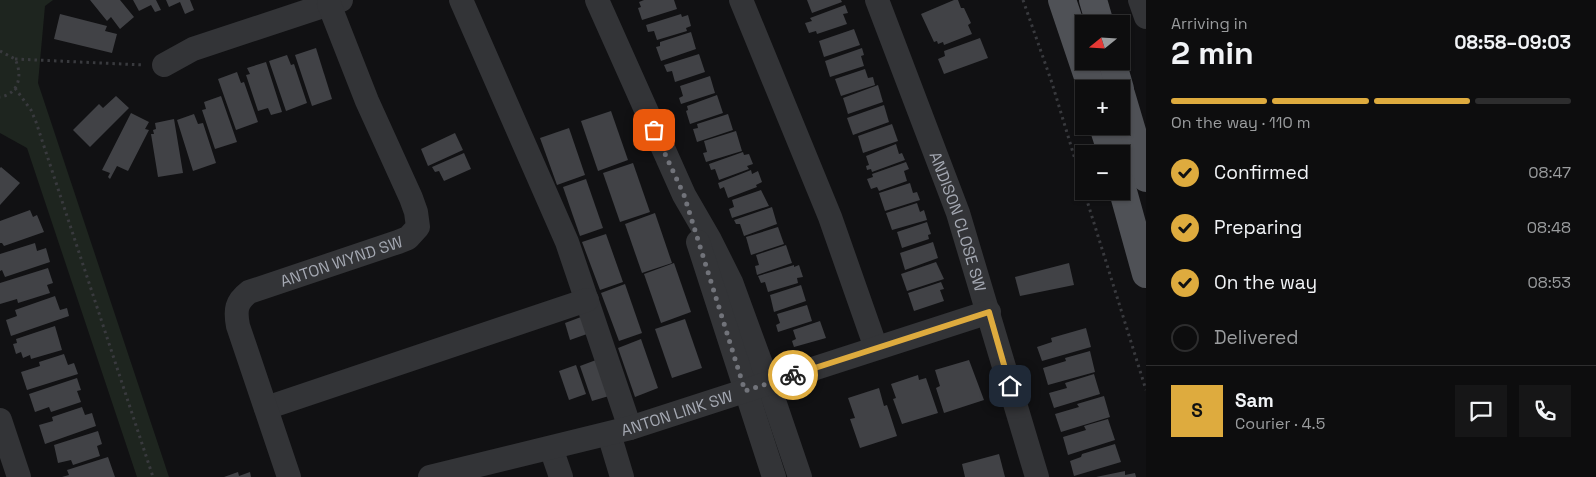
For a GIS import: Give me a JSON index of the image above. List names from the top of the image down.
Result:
{
  "streets": {
    "street": ["ANDISON CLOSE SW", "ANTON WYND SW", "ANTON LINK SW"]
  },
  "crossings": [
    ["ANDISON CLOSE SW", "ANTON LINK SW"]
  ],
  "north": "left",
  "page": {
    "heading": ["2 min", "Arriving in", "08:58–09:03"],
    "panel": ["Sam", "Courier · 4.5"],
    "map_buttons": ["+", "−"],
    "bar": "On the way · 110 m",
    "list": [
      ["Confirmed", "08:47"],
      ["Preparing", "08:48"],
      ["On the way", "08:53"],
      "Delivered"
    ],
    "round": "S"
  }
}
